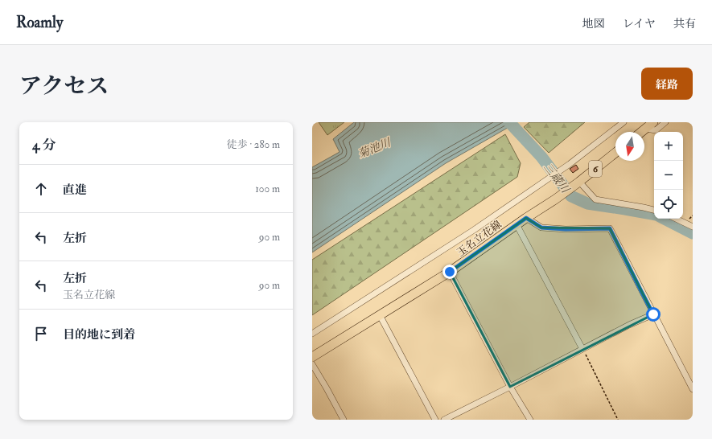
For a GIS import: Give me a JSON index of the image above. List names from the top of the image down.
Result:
{
  "streets": {
    "main road": ["6", "玉名立花線"]
  },
  "water": ["菊池川", "三蔵川"],
  "north": "bottom",
  "page": {
    "header": "Roamly",
    "nav": ["地図", "レイヤ", "共有"],
    "title": "アクセス",
    "buttons": "経路",
    "heading": ["4 分", "徒歩 · 280 m"],
    "map_buttons": ["+", "−"],
    "list": [
      ["直進", "100 m"],
      ["左折", "90 m"],
      ["左折", "玉名立花線", "90 m"],
      "目的地に到着"
    ]
  }
}
